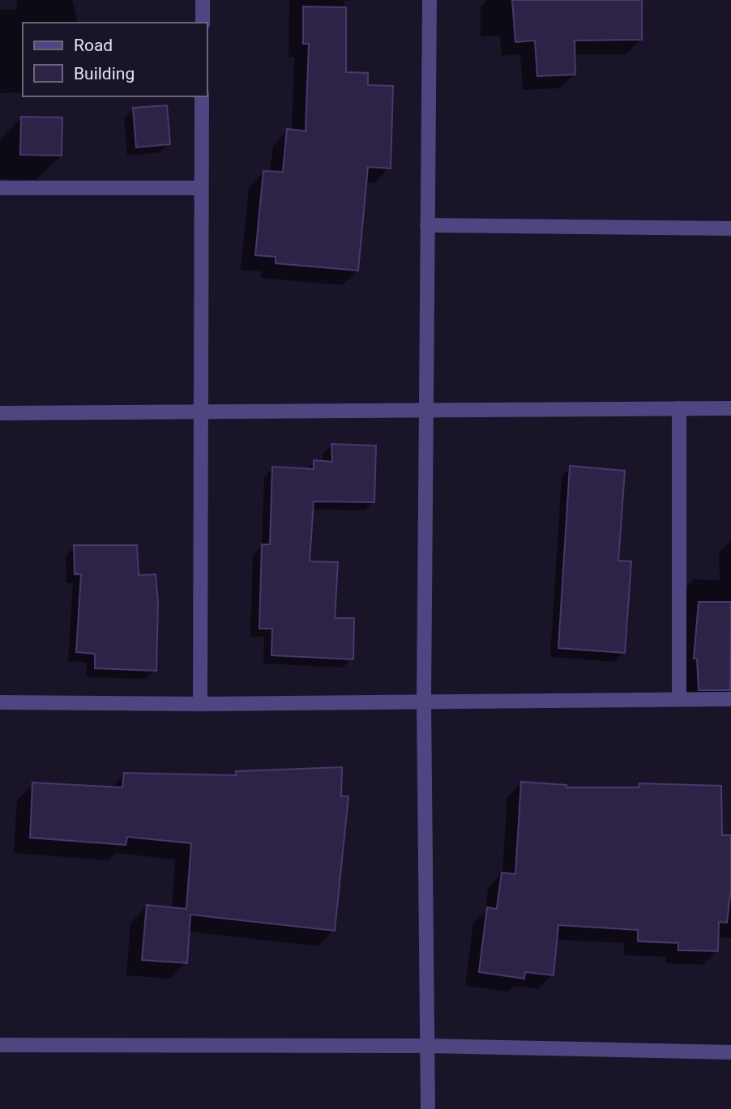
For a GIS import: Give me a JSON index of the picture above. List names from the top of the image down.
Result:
{
  "legend": ["Road", "Building"]
}
